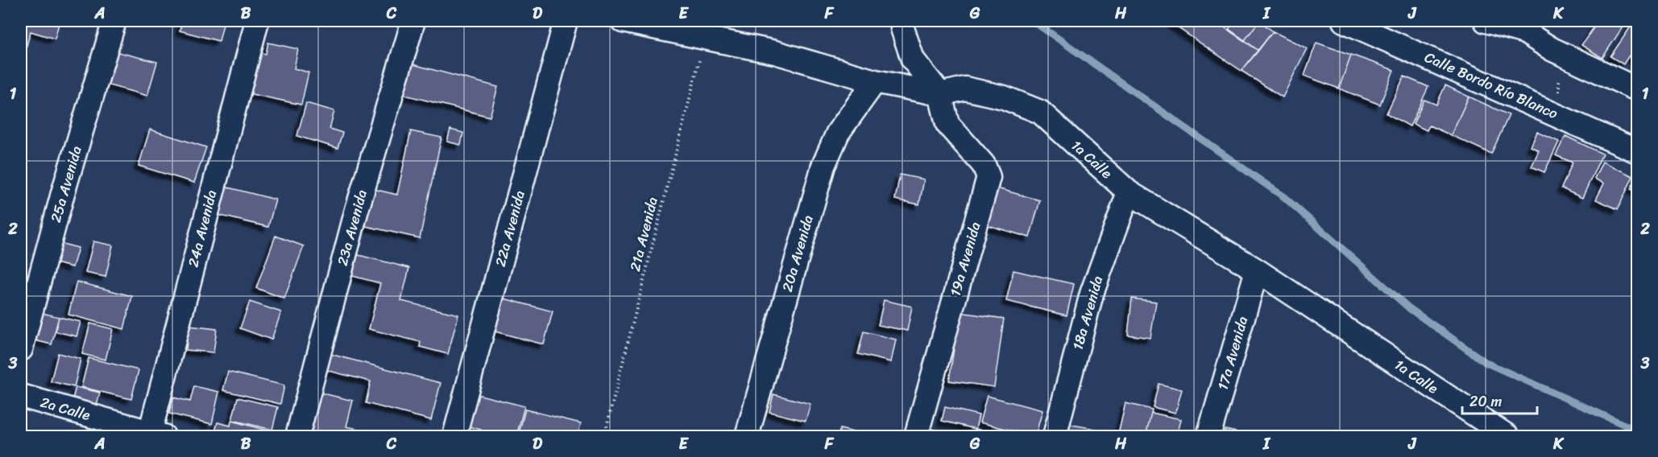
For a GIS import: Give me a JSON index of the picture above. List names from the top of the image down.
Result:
{
  "streets": {
    "street": [
      "Calle Bordo Río Blanco",
      "1a Calle",
      "25a Avenida",
      "23a Avenida",
      "24a Avenida",
      "22a Avenida",
      "20a Avenida",
      "19a Avenida",
      "18a Avenida",
      "17a Avenida",
      "2a Calle"
    ],
    "path": ["21a Avenida"]
  },
  "crossings": [
    ["1a Calle", "21a Avenida"],
    ["1a Calle", "20a Avenida"],
    ["1a Calle", "19a Avenida"],
    ["1a Calle", "18a Avenida"],
    ["1a Calle", "17a Avenida"],
    ["24a Avenida", "2a Calle"]
  ],
  "scale_bar": "20 m",
  "grid": {
    "columns": [
      "A",
      "B",
      "C",
      "D",
      "E",
      "F",
      "G",
      "H",
      "I",
      "J",
      "K"
    ],
    "rows": ["1", "2", "3"]
  }
}
